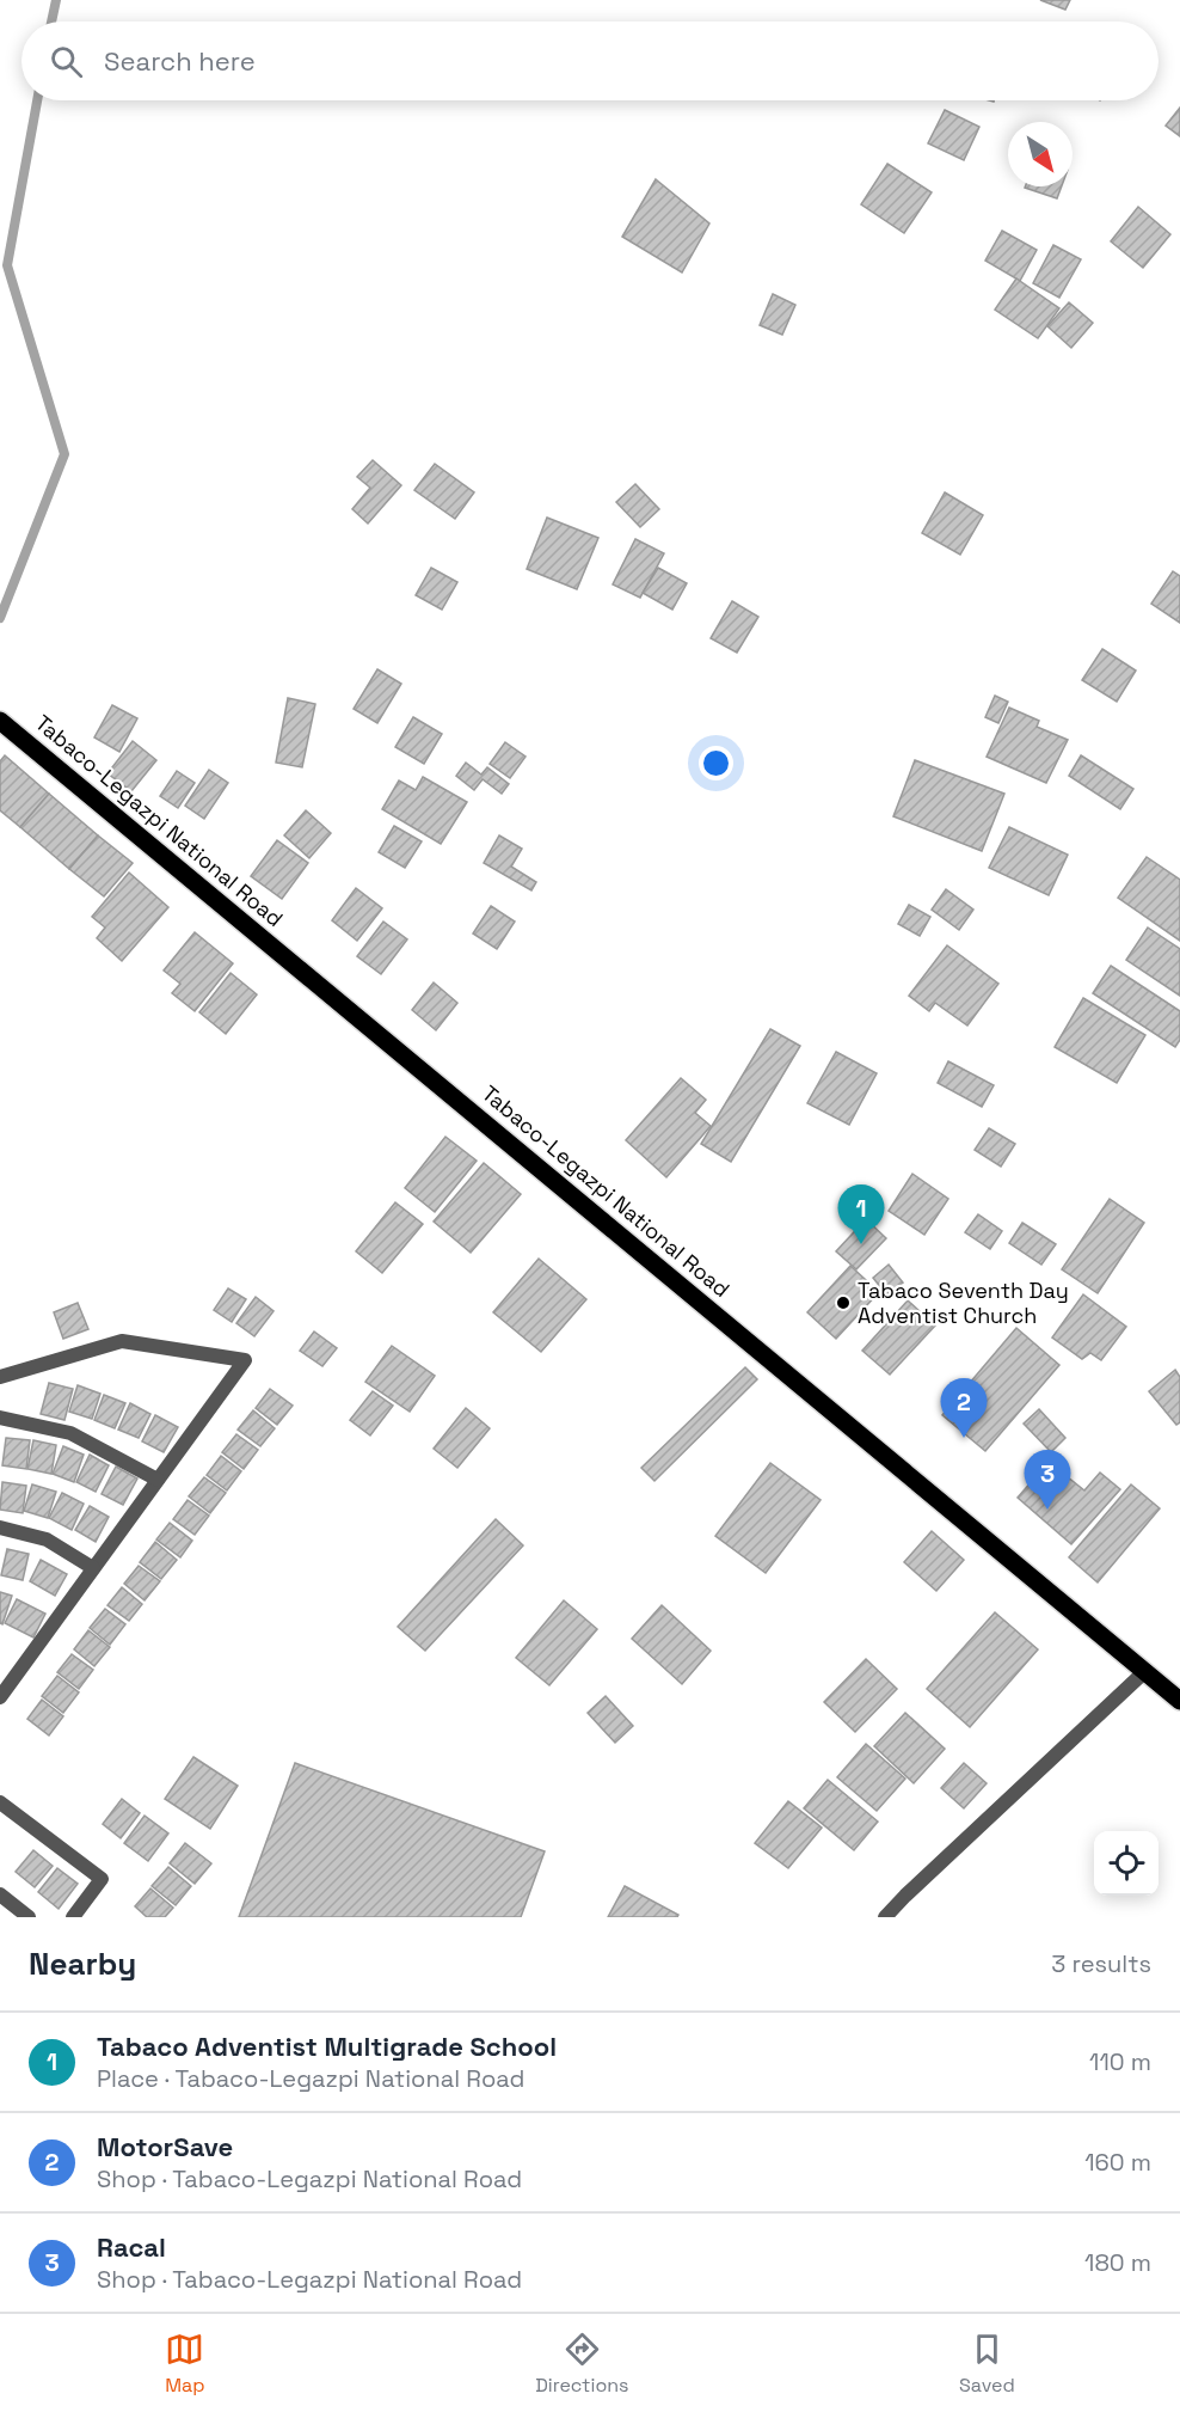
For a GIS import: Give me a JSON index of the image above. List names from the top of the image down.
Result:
{
  "streets": {
    "main road": ["Tabaco-Legazpi National Road"]
  },
  "places": ["Tabaco Seventh Day Adventist Church"],
  "north": "bottom right",
  "page": {
    "search": "Search here",
    "pins": ["1", "2", "3"],
    "heading": ["Nearby", "3 results"],
    "list": [
      {
        "mark": "1",
        "name": "Tabaco Adventist Multigrade School",
        "note": "Place · Tabaco-Legazpi National Road",
        "value": "110 m"
      },
      {
        "mark": "2",
        "name": "MotorSave",
        "note": "Shop · Tabaco-Legazpi National Road",
        "value": "160 m"
      },
      {
        "mark": "3",
        "name": "Racal",
        "note": "Shop · Tabaco-Legazpi National Road",
        "value": "180 m"
      }
    ],
    "nav": ["Map", "Directions", "Saved"]
  }
}
